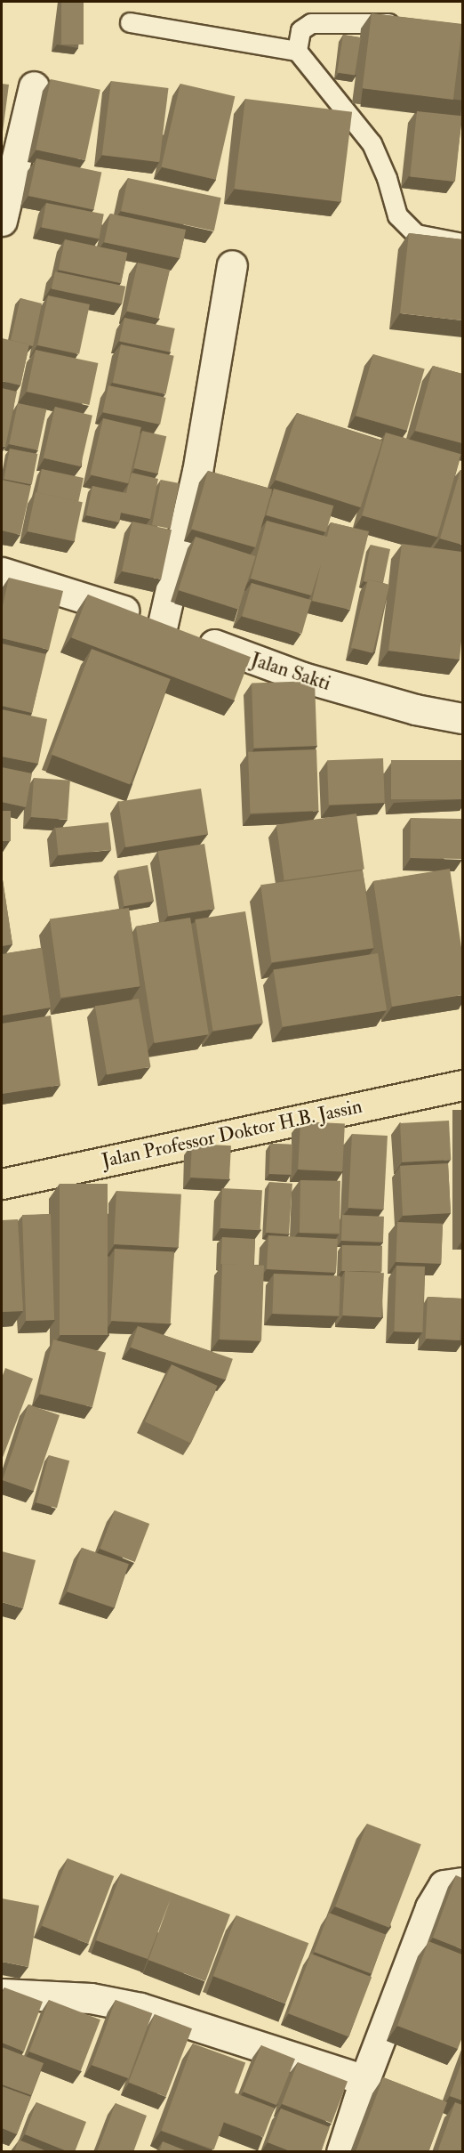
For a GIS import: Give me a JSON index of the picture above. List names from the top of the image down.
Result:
{
  "streets": {
    "highway": ["Jalan Professor Doktor H.B. Jassin"],
    "street": ["Jalan Sakti"]
  }
}
